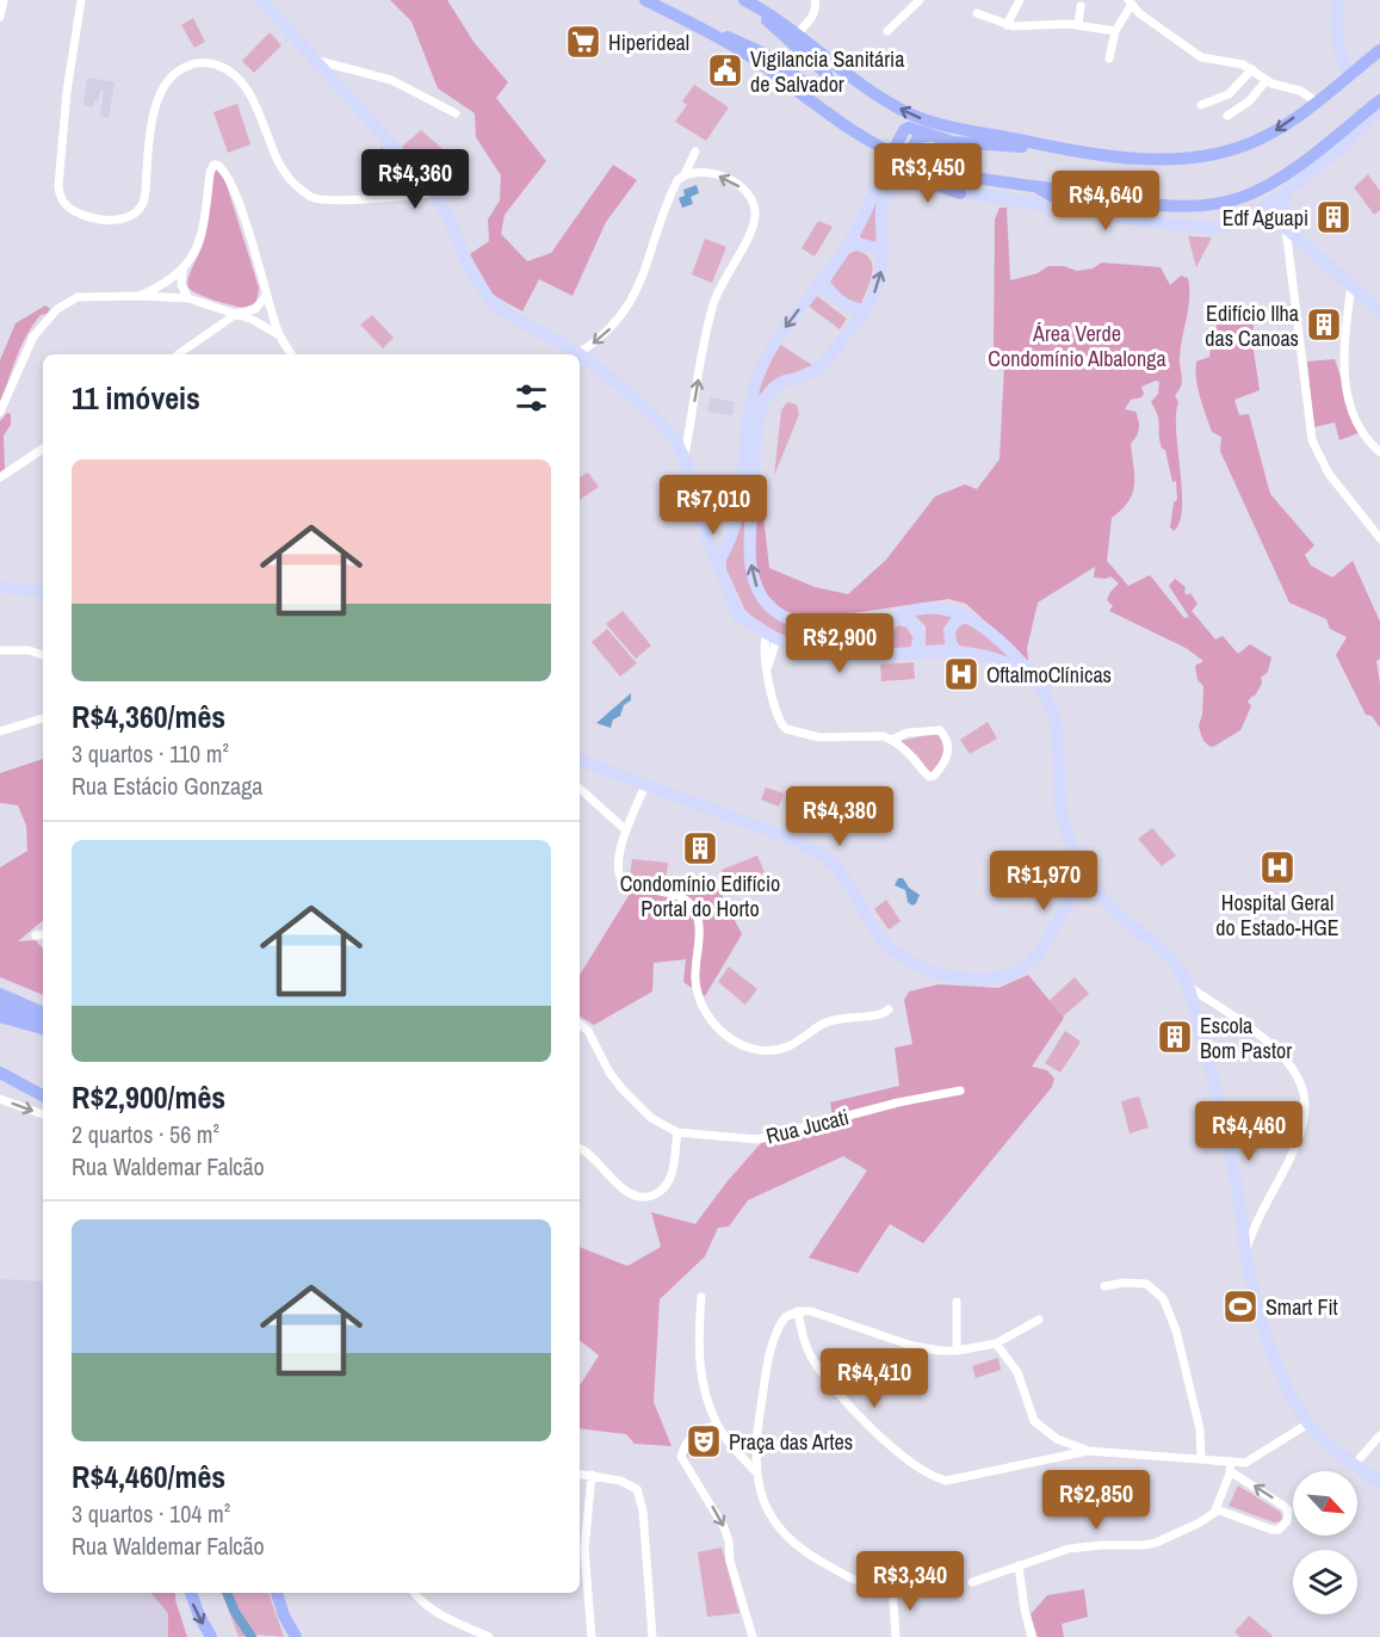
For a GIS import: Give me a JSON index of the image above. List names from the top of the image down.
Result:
{
  "streets": {
    "street": ["Rua Jucati"]
  },
  "parks": ["Área Verde Condomínio Albalonga"],
  "places": {
    "supermarket": ["Hiperideal"],
    "public building": ["Vigilancia Sanitária de Salvador"],
    "building": [
      "Edf Aguapi",
      "Edifício Ilha das Canoas",
      "Condomínio Edifício Portal do Horto",
      "Escola Bom Pastor"
    ],
    "hospital": ["OftalmoClínicas", "Hospital Geral do Estado-HGE"],
    "sports": ["Smart Fit"],
    "theatre": ["Praça das Artes"]
  },
  "north": "bottom right",
  "page": {
    "price": [
      "R$3,450",
      "R$4,360",
      "R$4,640",
      "R$7,010",
      "R$2,900",
      "R$4,380",
      "R$1,970",
      "R$4,460",
      "R$4,410",
      "R$2,850",
      "R$3,340"
    ],
    "heading": "11 imóveis",
    "list": [
      {
        "name": "R$4,360/mês",
        "note": "3 quartos · 110 m² · Rua Estácio Gonzaga"
      },
      {
        "name": "R$2,900/mês",
        "note": "2 quartos · 56 m² · Rua Waldemar Falcão"
      },
      {
        "name": "R$4,460/mês",
        "note": "3 quartos · 104 m² · Rua Waldemar Falcão"
      }
    ]
  }
}
